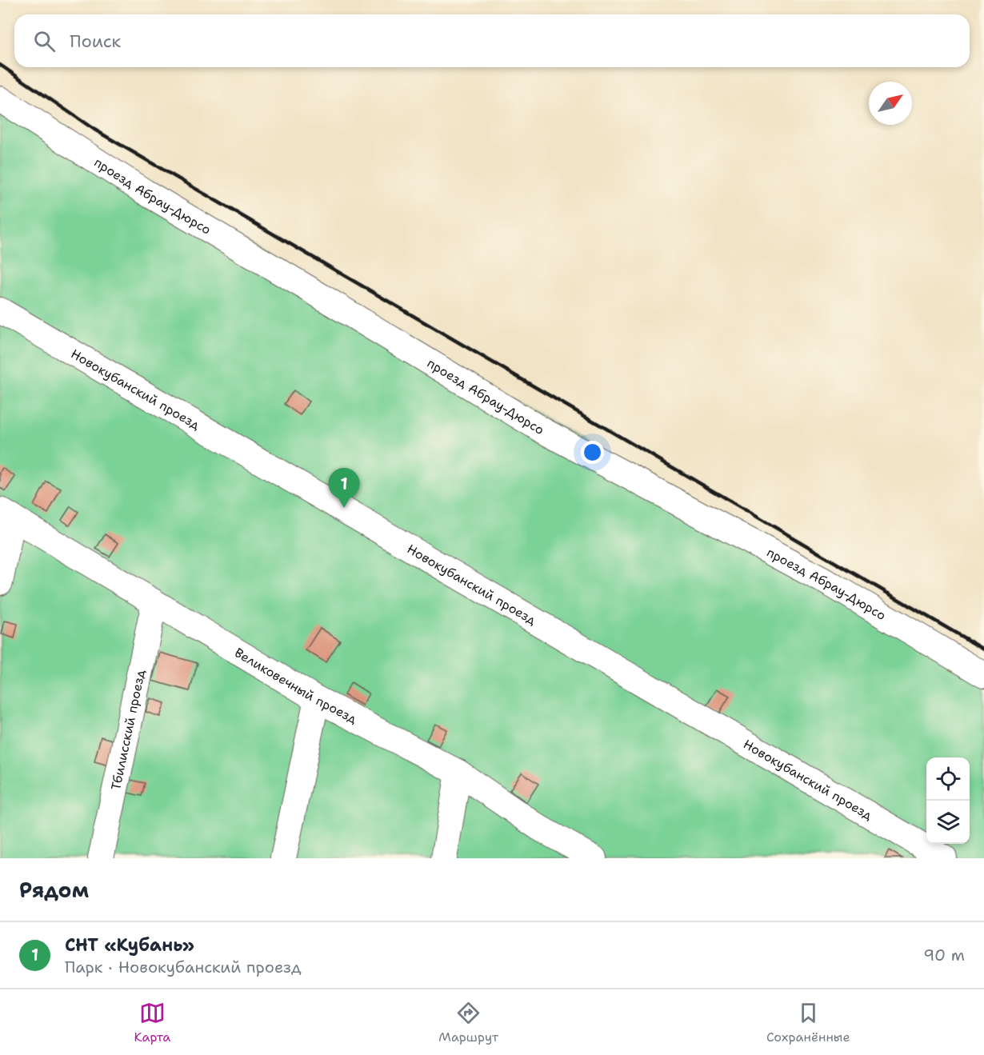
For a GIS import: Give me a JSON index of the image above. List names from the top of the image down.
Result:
{
  "streets": {
    "street": [
      "проезд Абрау-Дюрсо",
      "Новокубанский проезд",
      "Великовечный проезд",
      "Тбилисский проезд"
    ]
  },
  "crossings": [
    ["Великовечный проезд", "Тбилисский проезд"]
  ],
  "north": "top right",
  "page": {
    "search": "Поиск",
    "pins": "1",
    "heading": "Рядом",
    "list": [
      {
        "mark": "1",
        "name": "СНТ «Кубань»",
        "note": "Парк · Новокубанский проезд",
        "value": "90 m"
      }
    ],
    "nav": ["Карта", "Маршрут", "Сохранённые"]
  }
}
